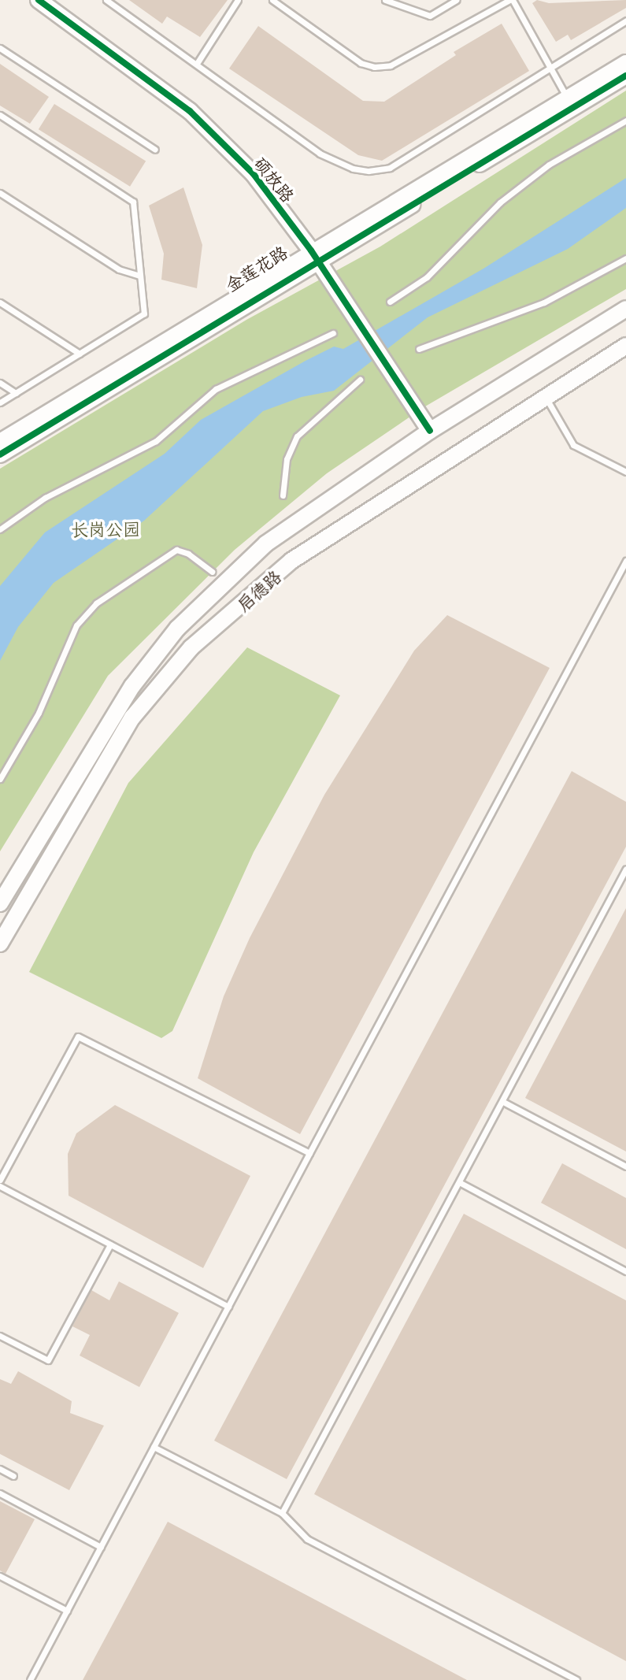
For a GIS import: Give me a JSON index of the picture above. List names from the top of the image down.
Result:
{
  "streets": {
    "main road": ["硕放路", "金莲花路", "启德路"]
  },
  "crossings": [
    ["硕放路", "金莲花路"],
    ["硕放路", "启德路"]
  ],
  "parks": ["长岗公园"]
}
